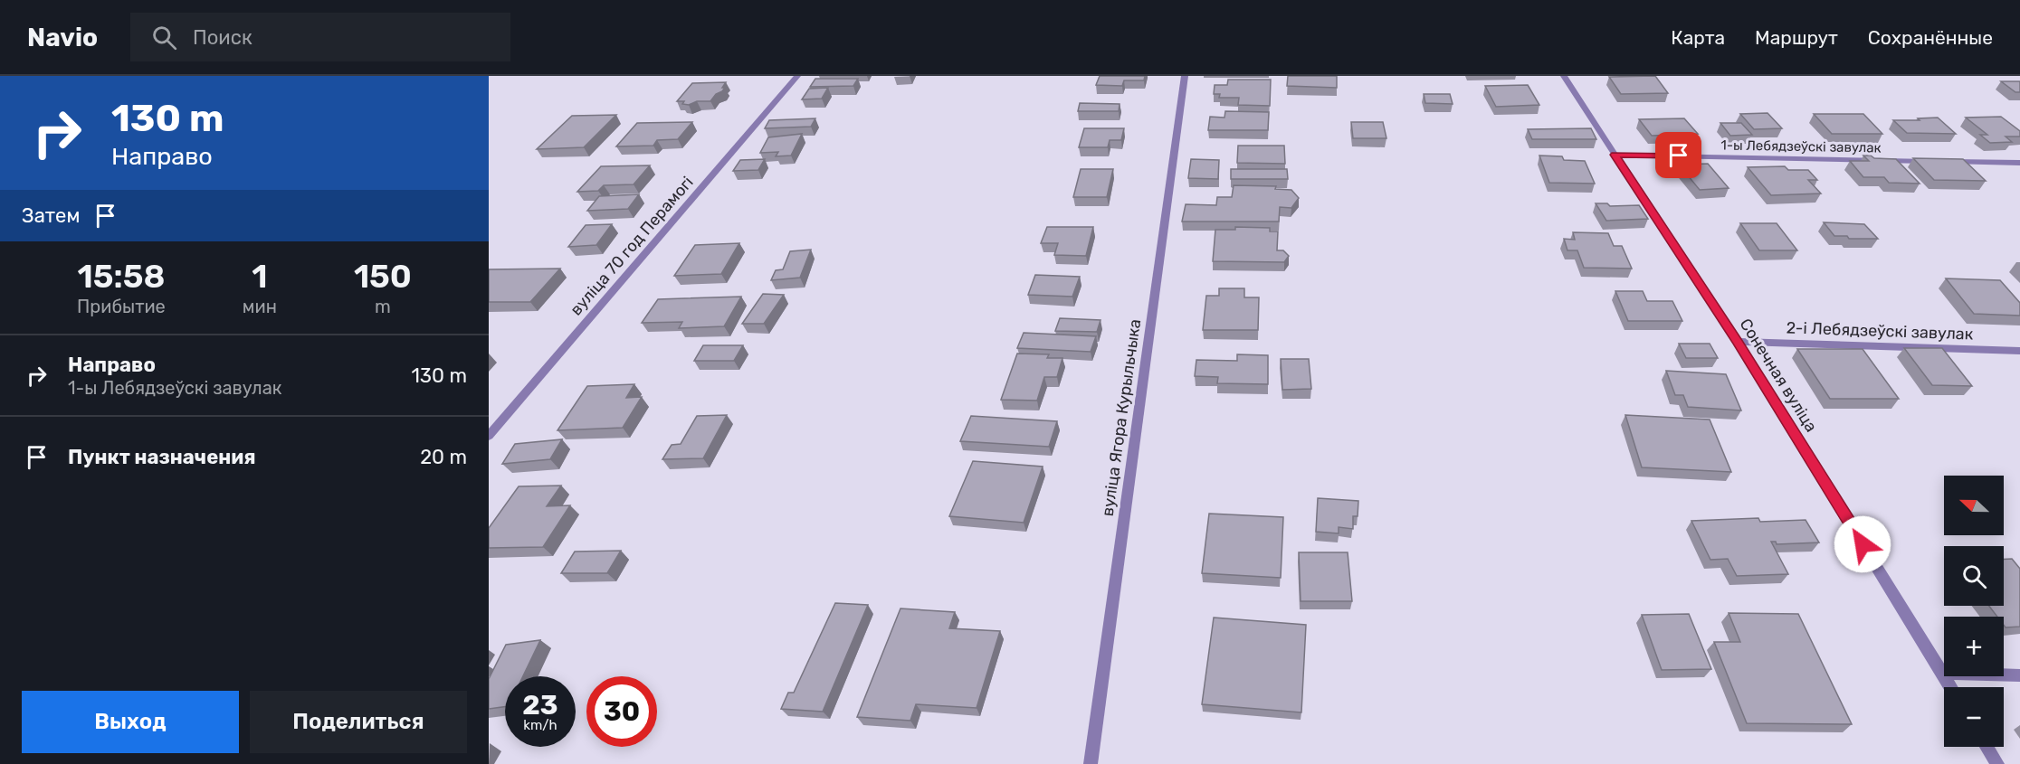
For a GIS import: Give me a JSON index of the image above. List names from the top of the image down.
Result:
{
  "streets": {
    "street": [
      "1-ы Лебядзеўскі завулак",
      "вуліца 70 год Перамогі",
      "2-і Лебядзеўскі завулак",
      "Сонечная вуліца",
      "вуліца Ягора Курыльчыка"
    ]
  },
  "crossings": [
    ["1-ы Лебядзеўскі завулак", "Сонечная вуліца"],
    ["2-і Лебядзеўскі завулак", "Сонечная вуліца"]
  ],
  "north": "left",
  "page": {
    "header": "Navio",
    "search": "Поиск",
    "nav": ["Карта", "Маршрут", "Сохранённые"],
    "turn": ["130 m", "Направо"],
    "then": "Затем",
    "eta": [
      "15:58",
      "Прибытие",
      "1",
      "мин",
      "150",
      "m"
    ],
    "list": [
      {
        "name": "Направо",
        "note": "1-ы Лебядзеўскі завулак",
        "value": "130 m"
      },
      {
        "name": "Пункт назначения",
        "value": "20 m"
      }
    ],
    "map_buttons": ["+", "−"],
    "speed": "23 km/h",
    "limit": "30",
    "buttons": ["Выход", "Поделиться"]
  }
}
